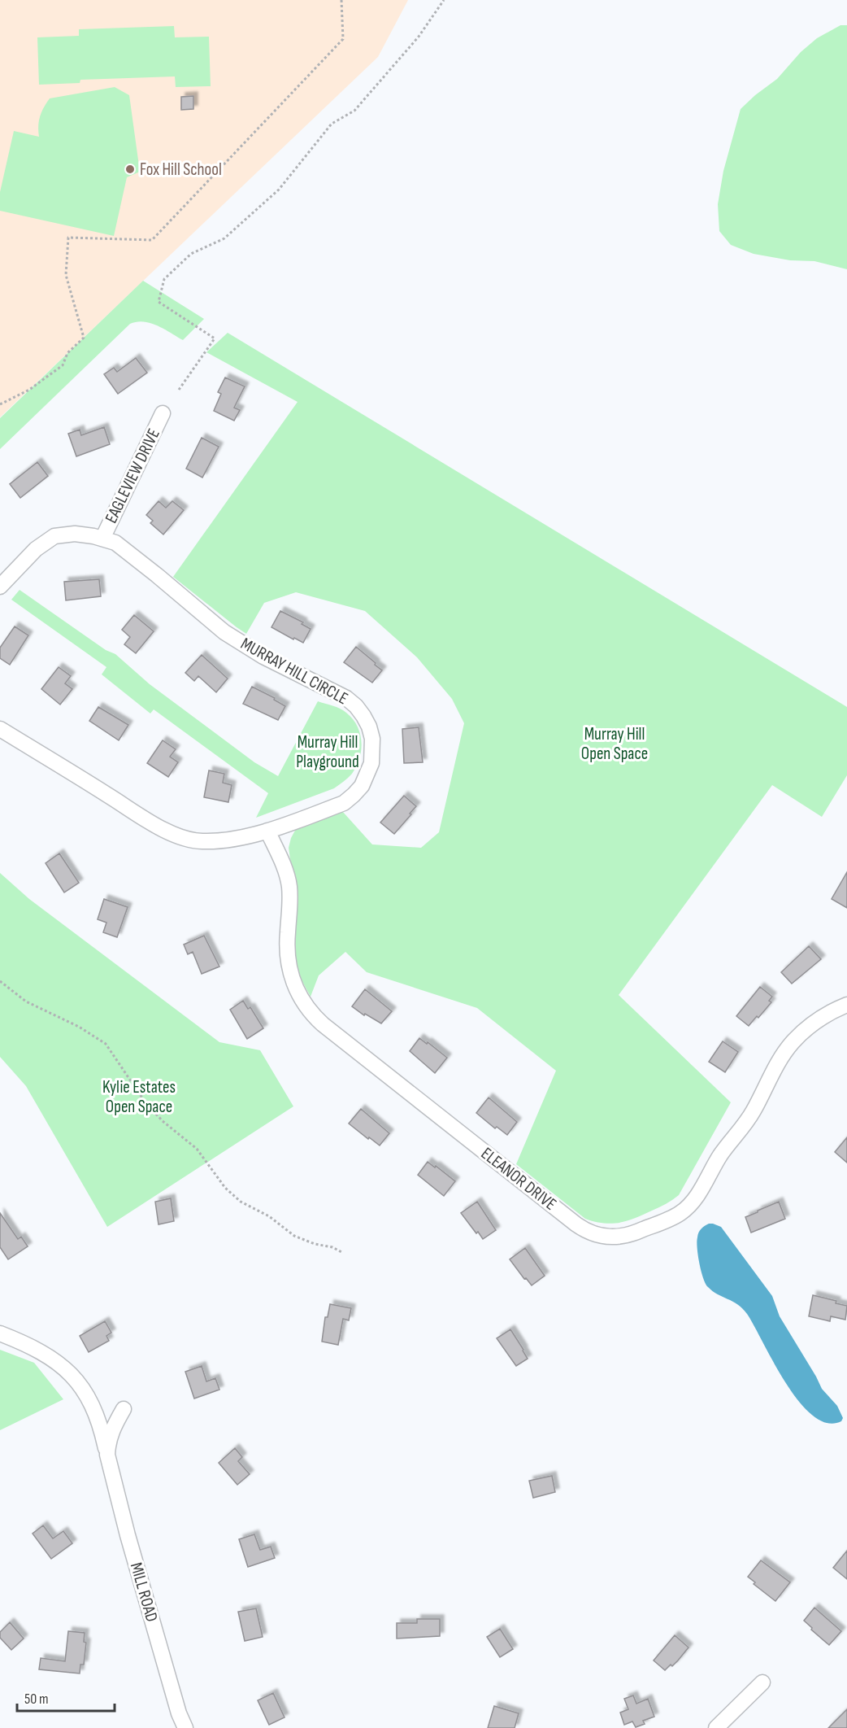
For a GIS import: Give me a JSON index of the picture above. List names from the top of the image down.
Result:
{
  "streets": {
    "street": [
      "EAGLEVIEW DRIVE",
      "MURRAY HILL CIRCLE",
      "ELEANOR DRIVE",
      "MILL ROAD"
    ]
  },
  "crossings": [
    ["EAGLEVIEW DRIVE", "MURRAY HILL CIRCLE"],
    ["MURRAY HILL CIRCLE", "ELEANOR DRIVE"]
  ],
  "parks": ["Murray Hill Open Space", "Murray Hill Playground", "Kylie Estates Open Space"],
  "places": ["Fox Hill School"],
  "scale_bar": "50 m"
}
